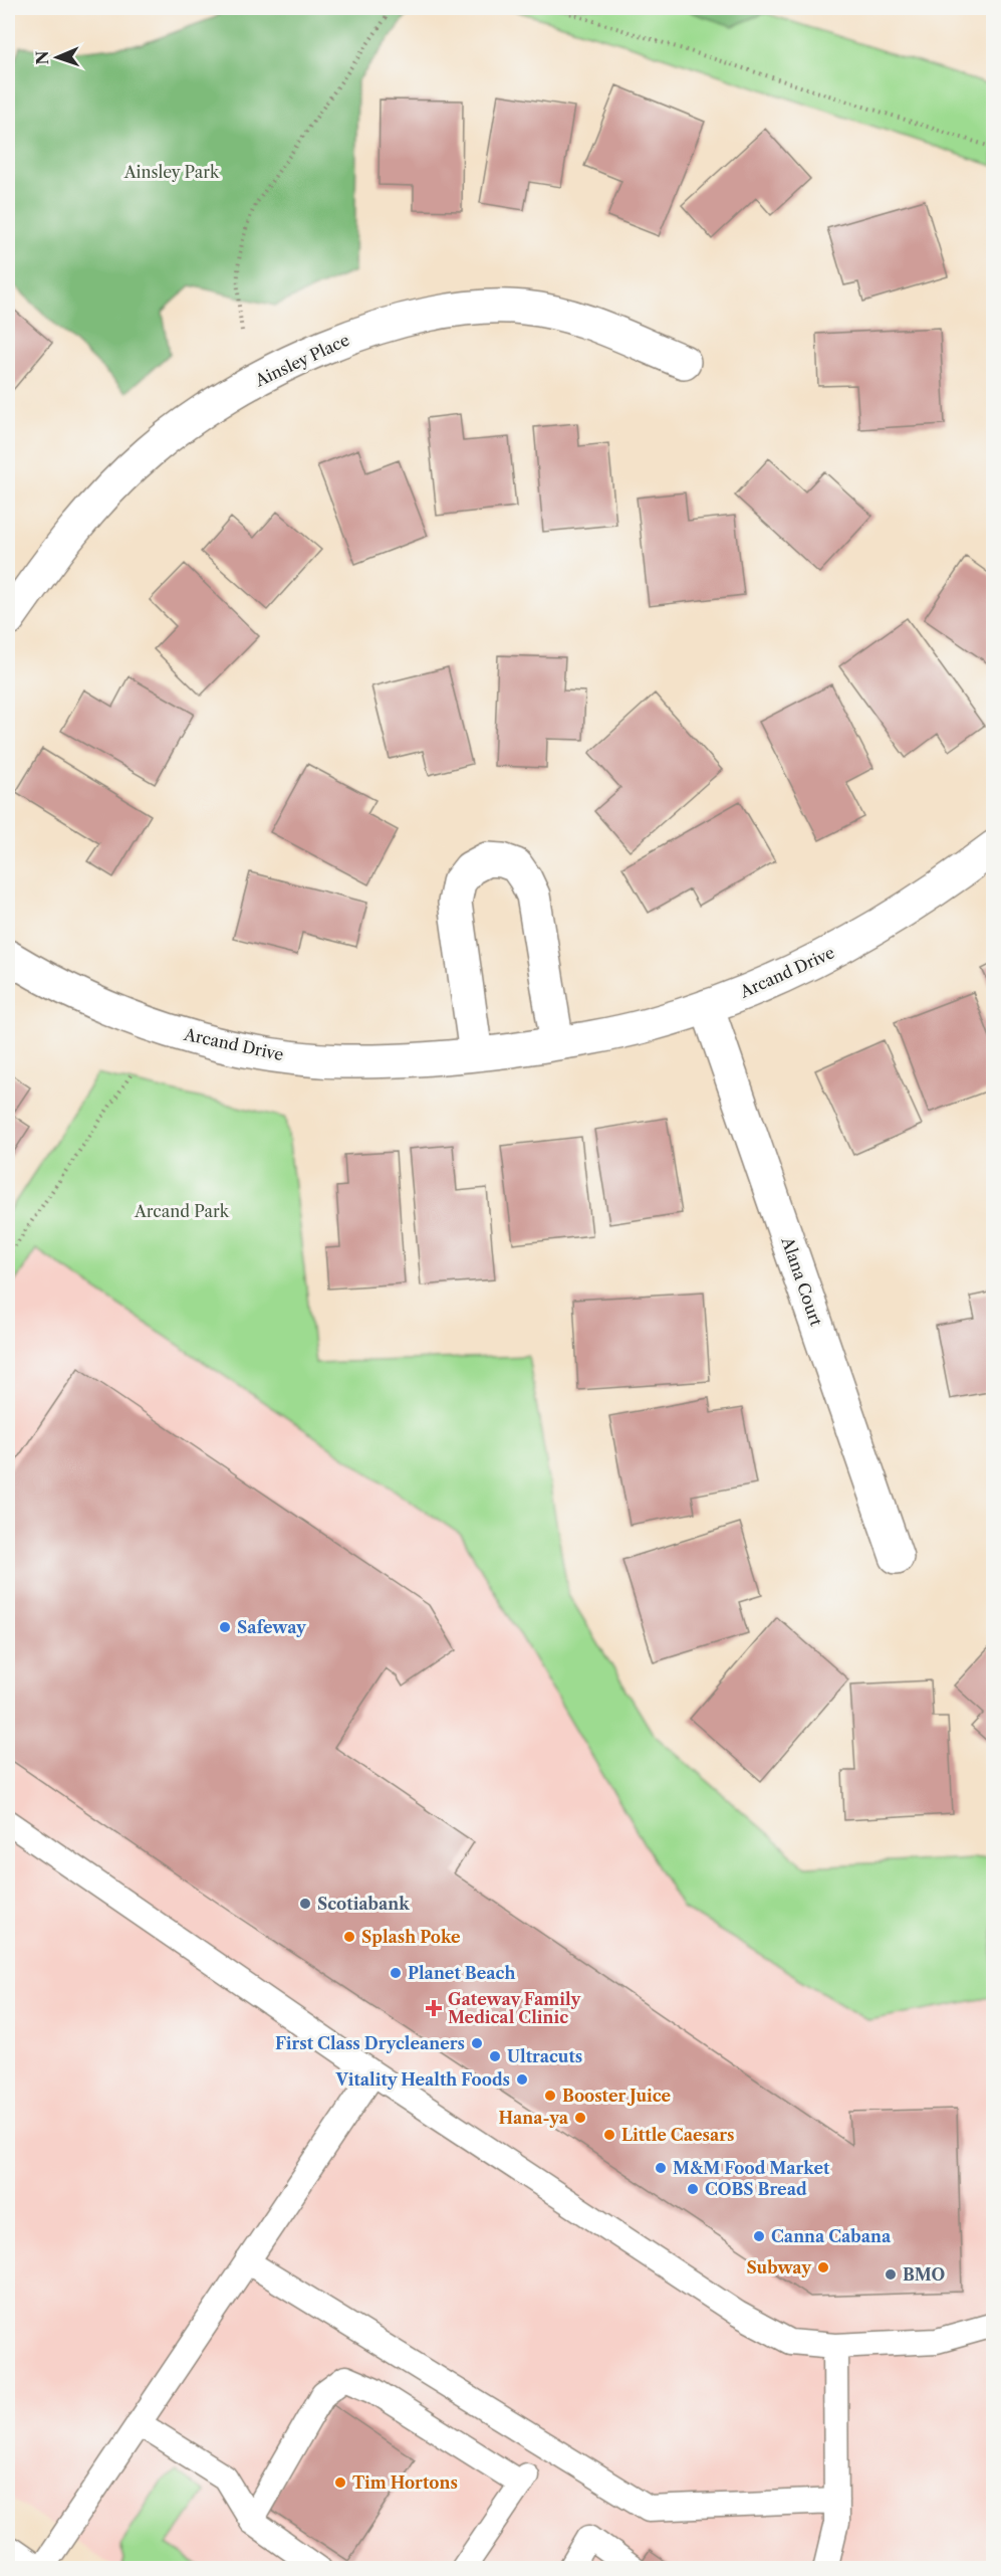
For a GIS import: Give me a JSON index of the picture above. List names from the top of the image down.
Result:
{
  "streets": {
    "street": ["Ainsley Place", "Arcand Drive", "Alana Court"]
  },
  "crossings": [
    ["Arcand Drive", "Alana Court"]
  ],
  "parks": ["Ainsley Park", "Arcand Park"],
  "places": {
    "other": [
      "Safeway",
      "Scotiabank",
      "Splash Poke",
      "Planet Beach",
      "First Class Drycleaners",
      "Ultracuts",
      "Vitality Health Foods",
      "Booster Juice",
      "Hana-ya",
      "Little Caesars",
      "M&M Food Market",
      "COBS Bread",
      "Canna Cabana",
      "Subway",
      "BMO",
      "Tim Hortons"
    ],
    "health": ["Gateway Family Medical Clinic"]
  },
  "north": "left"
}
